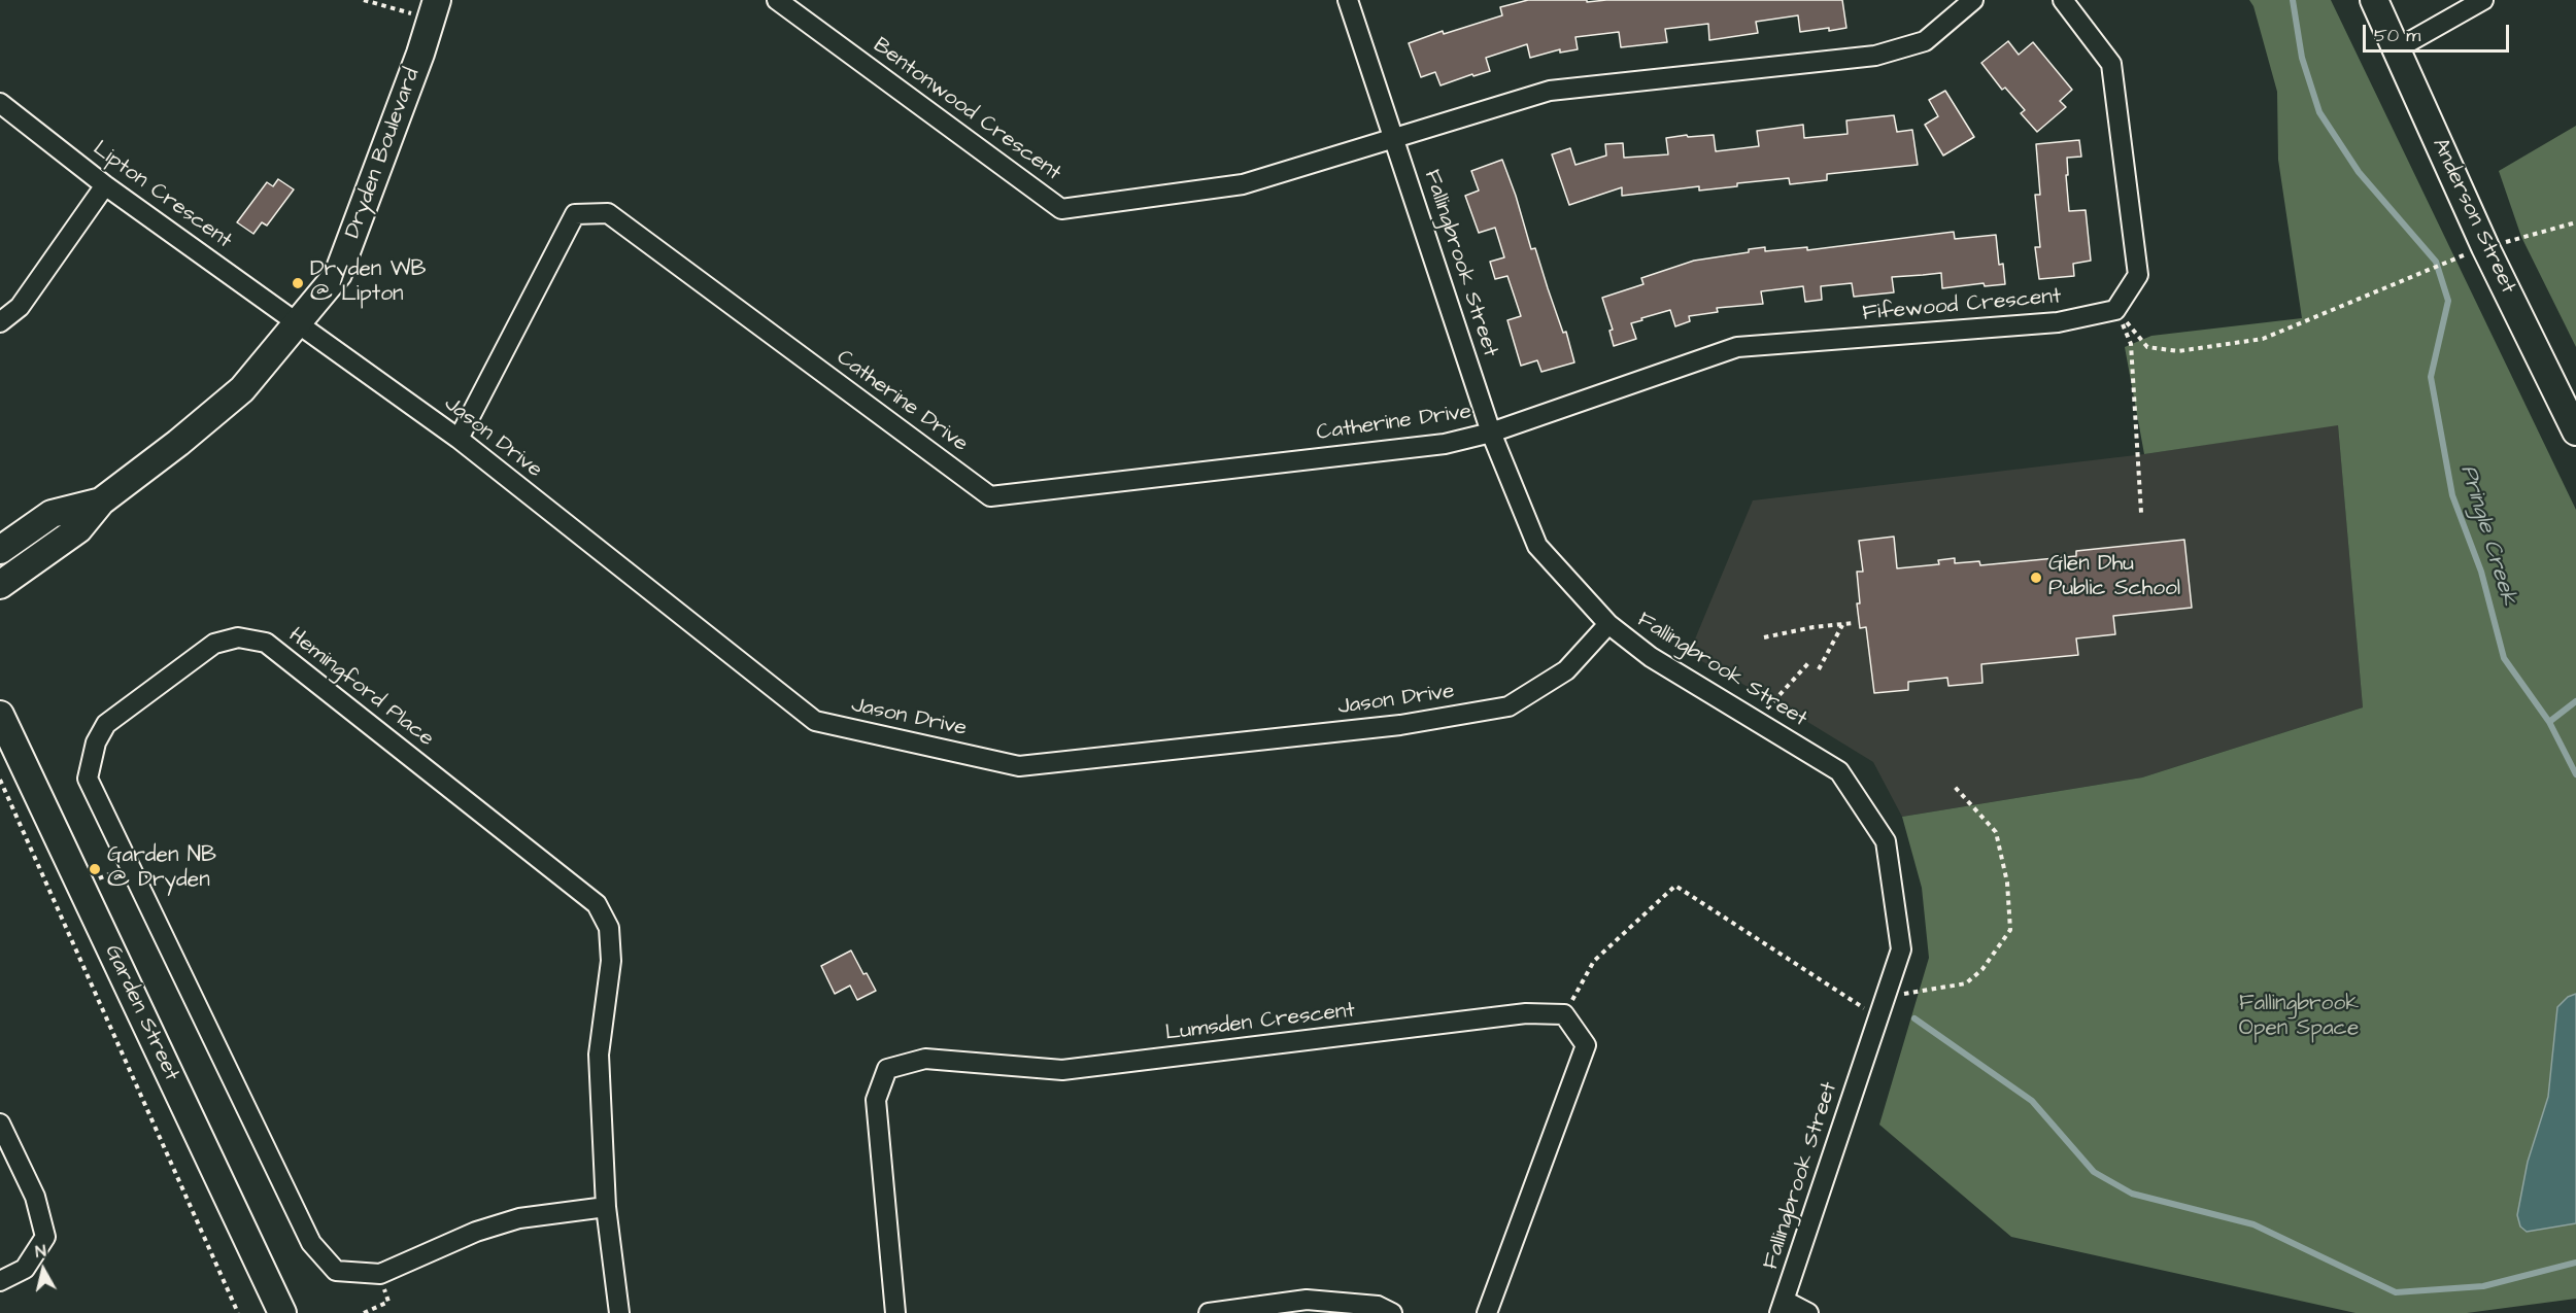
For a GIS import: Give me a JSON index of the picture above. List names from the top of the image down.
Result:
{
  "streets": {
    "street": [
      "Bentonwood Crescent",
      "Dryden Boulevard",
      "Lipton Crescent",
      "Anderson Street",
      "Fallingbrook Street",
      "Fifewood Crescent",
      "Catherine Drive",
      "Jason Drive",
      "Hemingford Place",
      "Garden Street",
      "Lumsden Crescent"
    ]
  },
  "crossings": [
    ["Bentonwood Crescent", "Fallingbrook Street"],
    ["Dryden Boulevard", "Lipton Crescent"],
    ["Dryden Boulevard", "Jason Drive"],
    ["Lipton Crescent", "Jason Drive"],
    ["Fallingbrook Street", "Fifewood Crescent"],
    ["Fallingbrook Street", "Catherine Drive"],
    ["Fallingbrook Street", "Jason Drive"],
    ["Fifewood Crescent", "Catherine Drive"],
    ["Catherine Drive", "Jason Drive"]
  ],
  "water": ["Pringle Creek"],
  "parks": ["Fallingbrook Open Space"],
  "places": ["Dryden WB @ Lipton", "Glen Dhu Public School", "Garden NB @ Dryden"],
  "scale_bar": "50 m",
  "north": "top"
}
